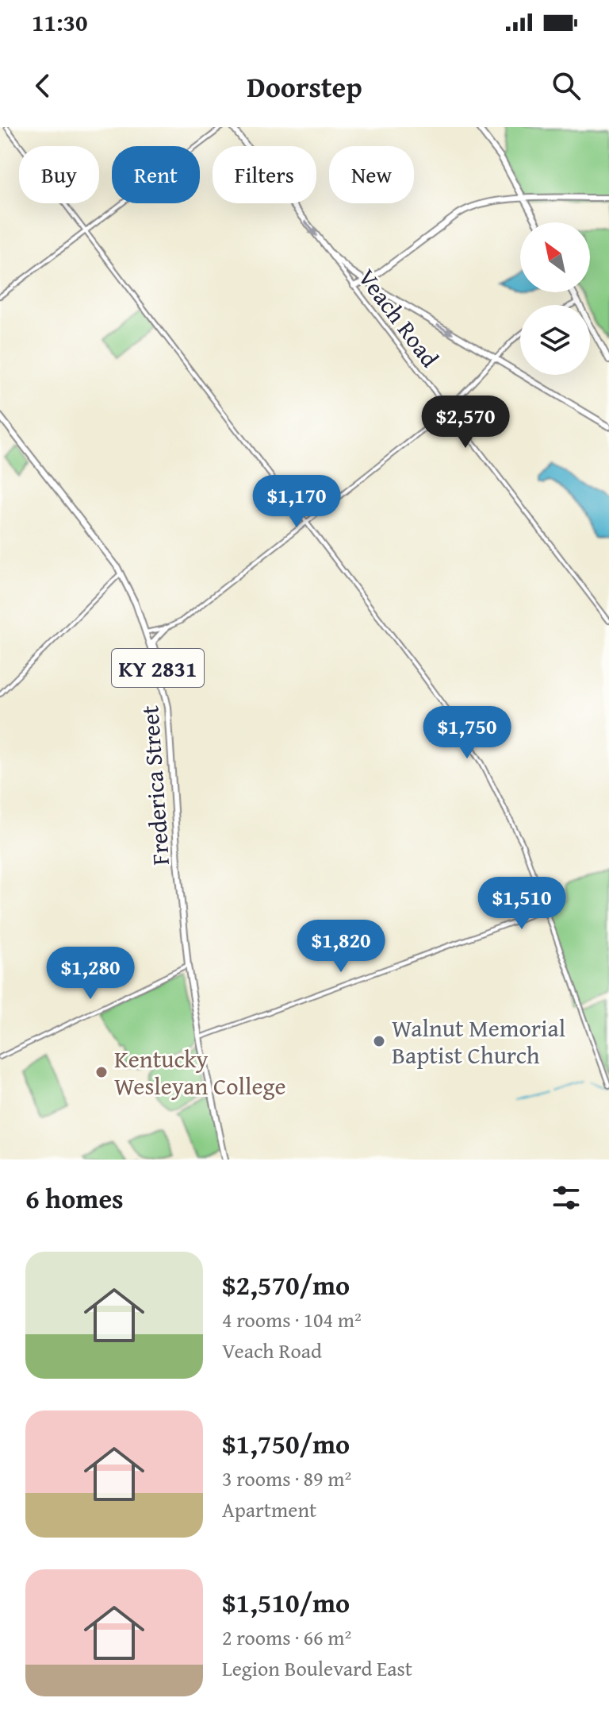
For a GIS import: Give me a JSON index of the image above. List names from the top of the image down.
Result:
{
  "streets": {
    "main road": ["KY 2831", "Frederica Street"],
    "street": ["Veach Road"]
  },
  "places": ["Walnut Memorial Baptist Church", "Kentucky Wesleyan College"],
  "north": "top left",
  "page": {
    "status": "11:30",
    "header": "Doorstep",
    "chip": [
      "Buy",
      "Rent",
      "Filters",
      "New"
    ],
    "price": [
      "$2,570",
      "$1,170",
      "$1,750",
      "$1,510",
      "$1,820",
      "$1,280"
    ],
    "heading": "6 homes",
    "list": [
      {
        "name": "$2,570/mo",
        "note": "4 rooms · 104 m² · Veach Road"
      },
      {
        "name": "$1,750/mo",
        "note": "3 rooms · 89 m² · Apartment"
      },
      {
        "name": "$1,510/mo",
        "note": "2 rooms · 66 m² · Legion Boulevard East"
      }
    ]
  }
}
